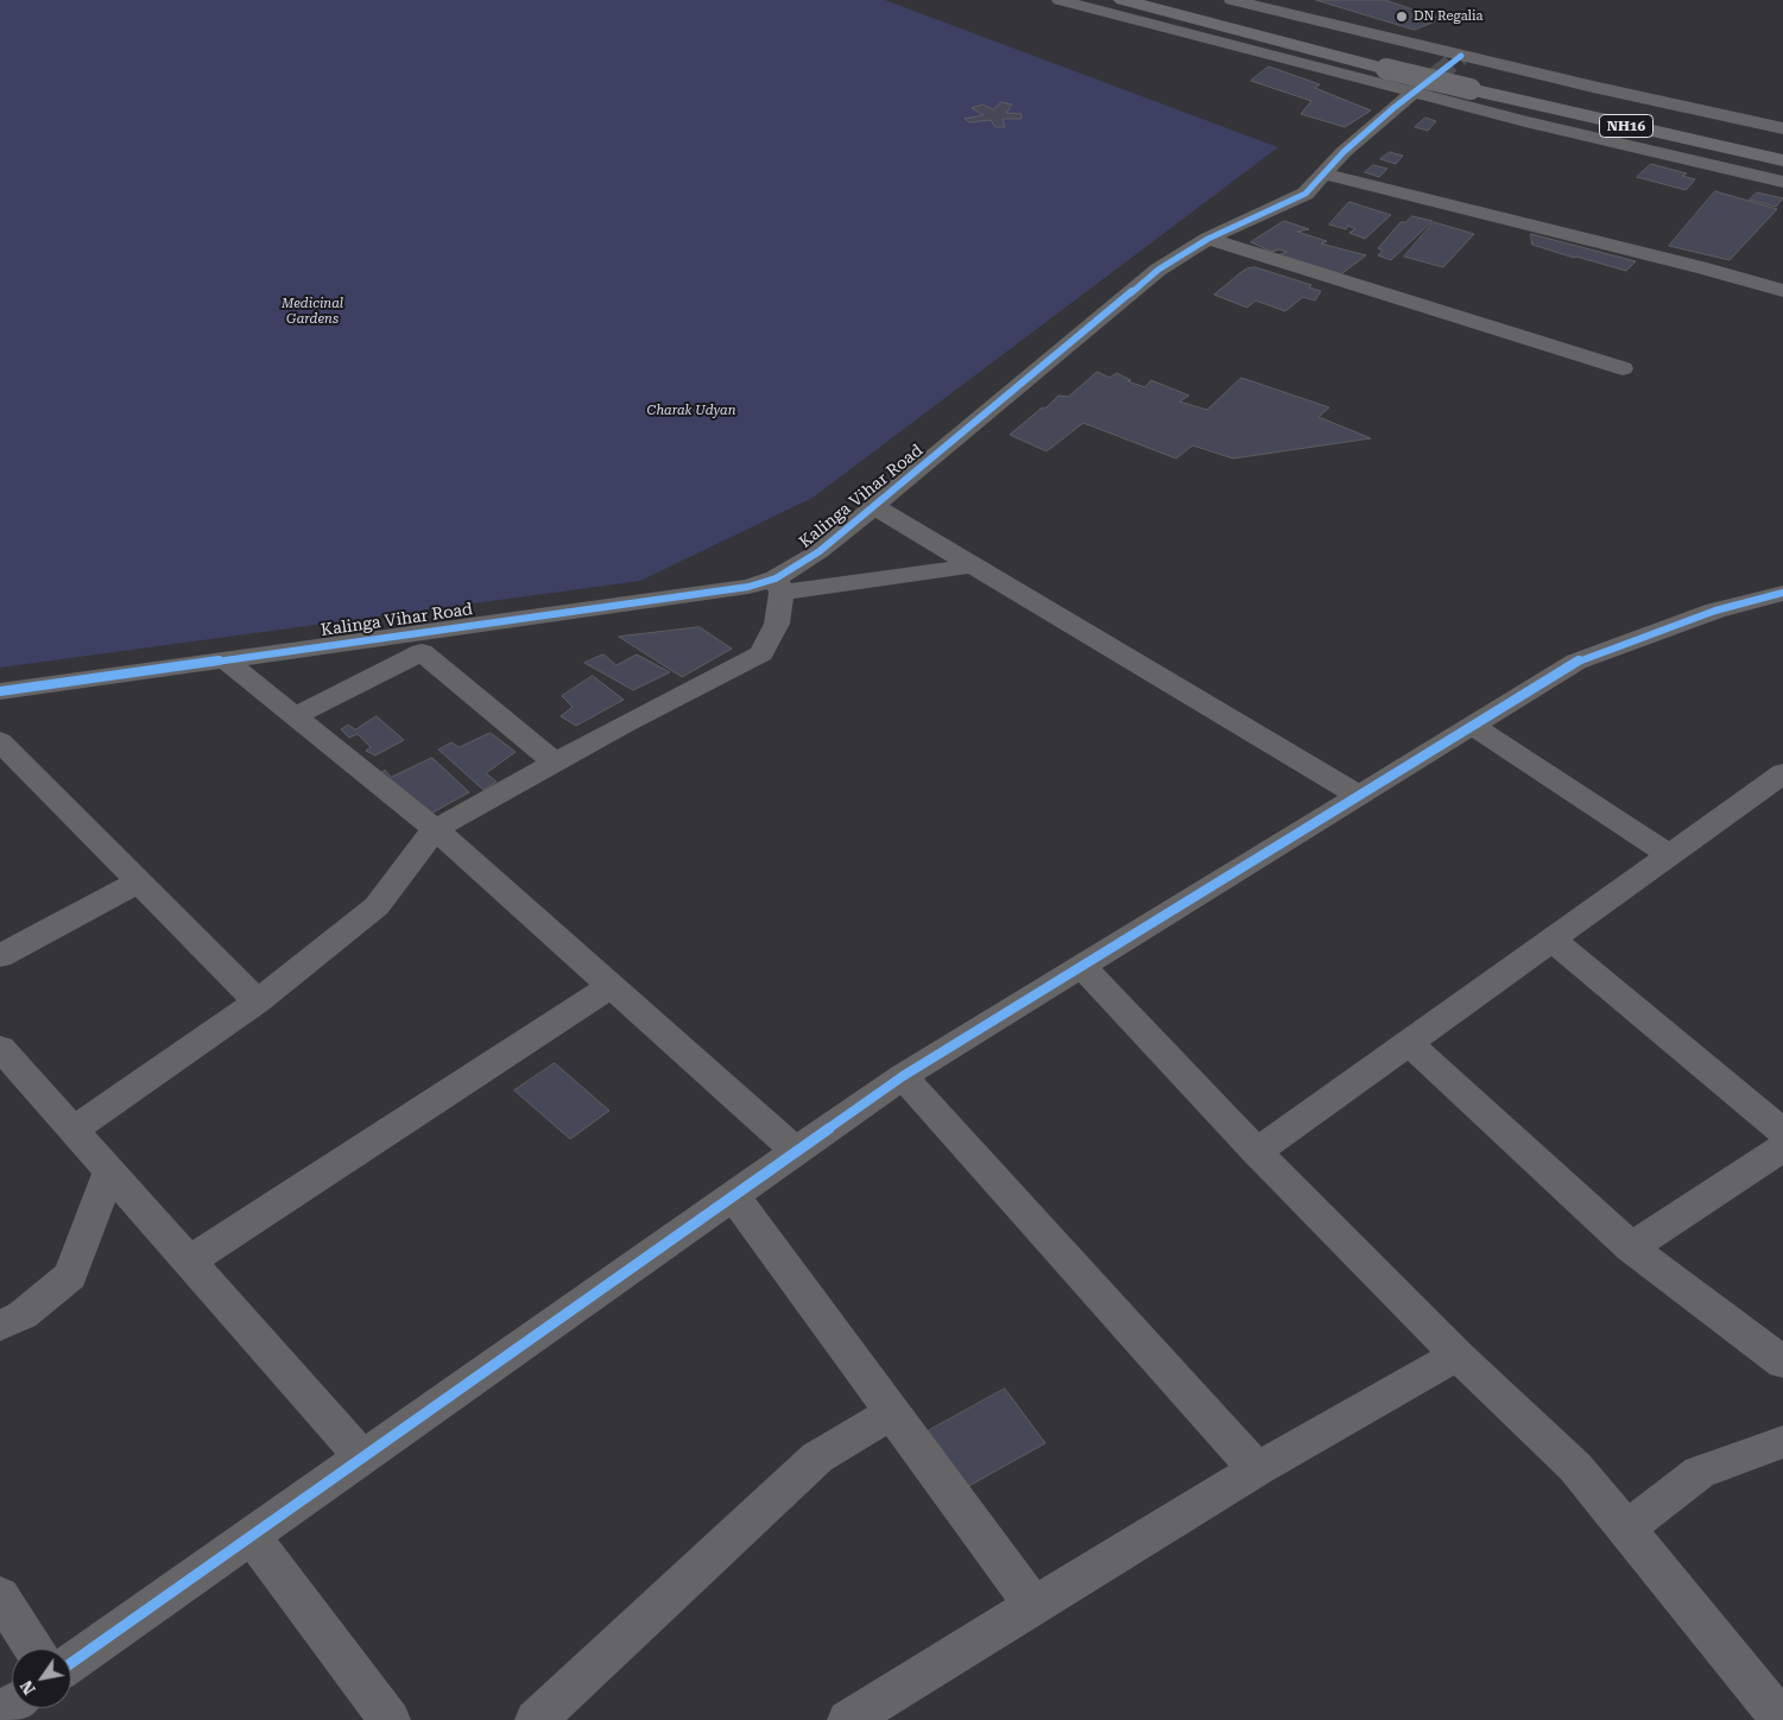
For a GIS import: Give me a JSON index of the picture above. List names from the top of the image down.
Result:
{
  "streets": {
    "highway": ["NH16"],
    "street": ["Kalinga Vihar Road"]
  },
  "parks": ["Medicinal Gardens", "Charak Udyan"],
  "places": ["DN Regalia"],
  "north": "bottom left"
}
